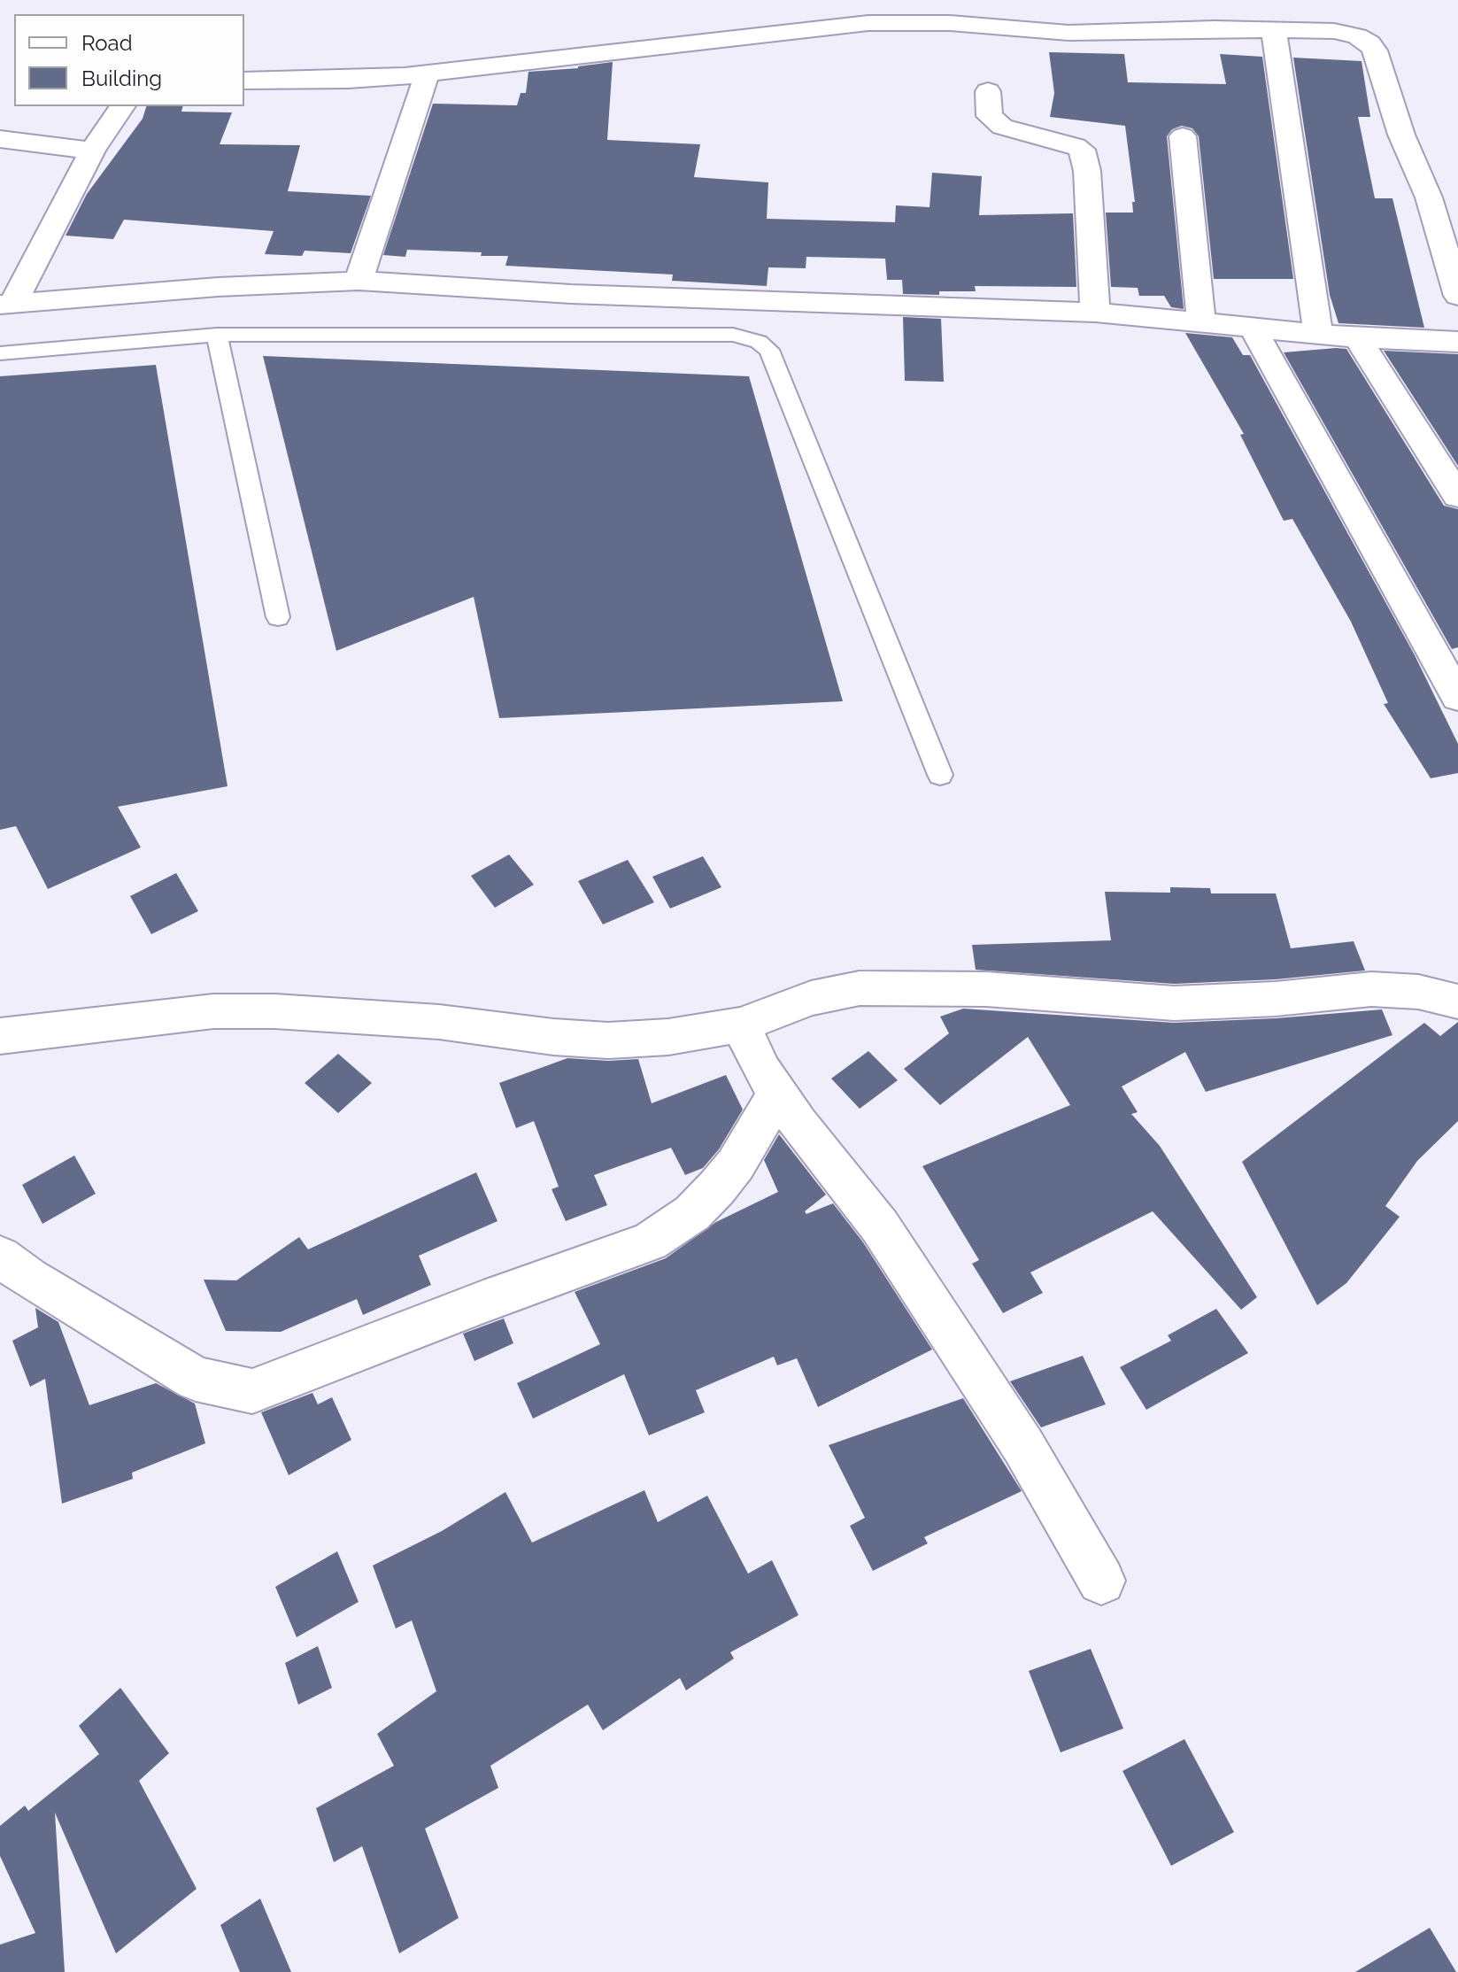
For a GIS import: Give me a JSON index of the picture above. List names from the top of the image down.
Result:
{
  "legend": ["Road", "Building"]
}
